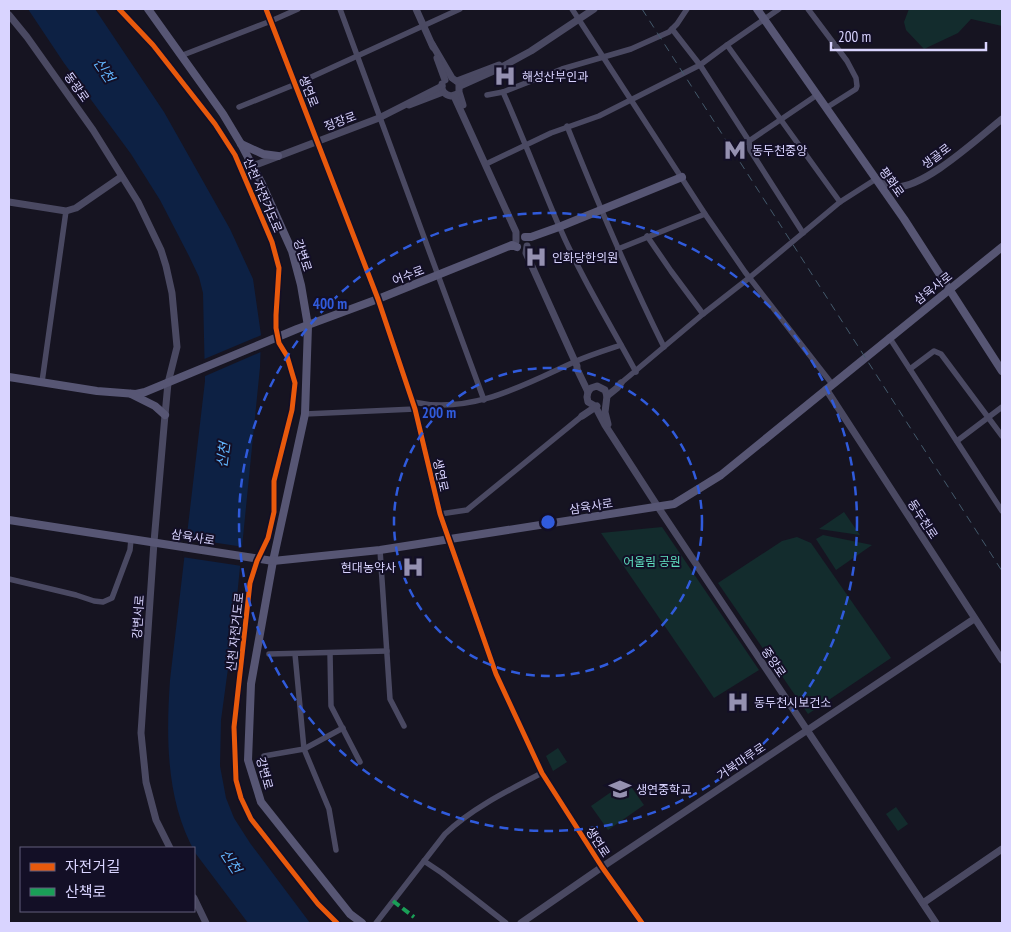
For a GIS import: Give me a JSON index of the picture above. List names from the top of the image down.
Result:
{
  "streets": {
    "main road": [
      "평화로",
      "강변로",
      "어수로",
      "삼육사로"
    ],
    "street": [
      "동광로",
      "생연로",
      "정장로",
      "생골로",
      "동두천로",
      "강변서로",
      "중앙로",
      "거북마루로"
    ],
    "cycle path": ["신천 자전거도로"]
  },
  "crossings": [
    ["생연로", "정장로"],
    ["생연로", "어수로"],
    ["생연로", "삼육사로"],
    ["생연로", "거북마루로"],
    ["정장로", "강변로"],
    ["정장로", "동두천로"],
    ["생골로", "평화로"],
    ["평화로", "삼육사로"],
    ["강변로", "어수로"],
    ["강변로", "삼육사로"],
    ["어수로", "동두천로"],
    ["어수로", "강변서로"],
    ["삼육사로", "동두천로"],
    ["삼육사로", "강변서로"],
    ["삼육사로", "중앙로"],
    ["동두천로", "거북마루로"],
    ["중앙로", "거북마루로"]
  ],
  "water": ["신천"],
  "parks": ["어울림 공원"],
  "places": {
    "hospital": [
      "해성산부인과",
      "인화당한의원",
      "현대농약사",
      "동두천시보건소"
    ],
    "metro station": ["동두천중앙"],
    "school or university": ["생연중학교"]
  },
  "legend": ["자전거길", "산책로"],
  "scale_bar": "200 m",
  "rings": ["400 m", "200 m"]
}
